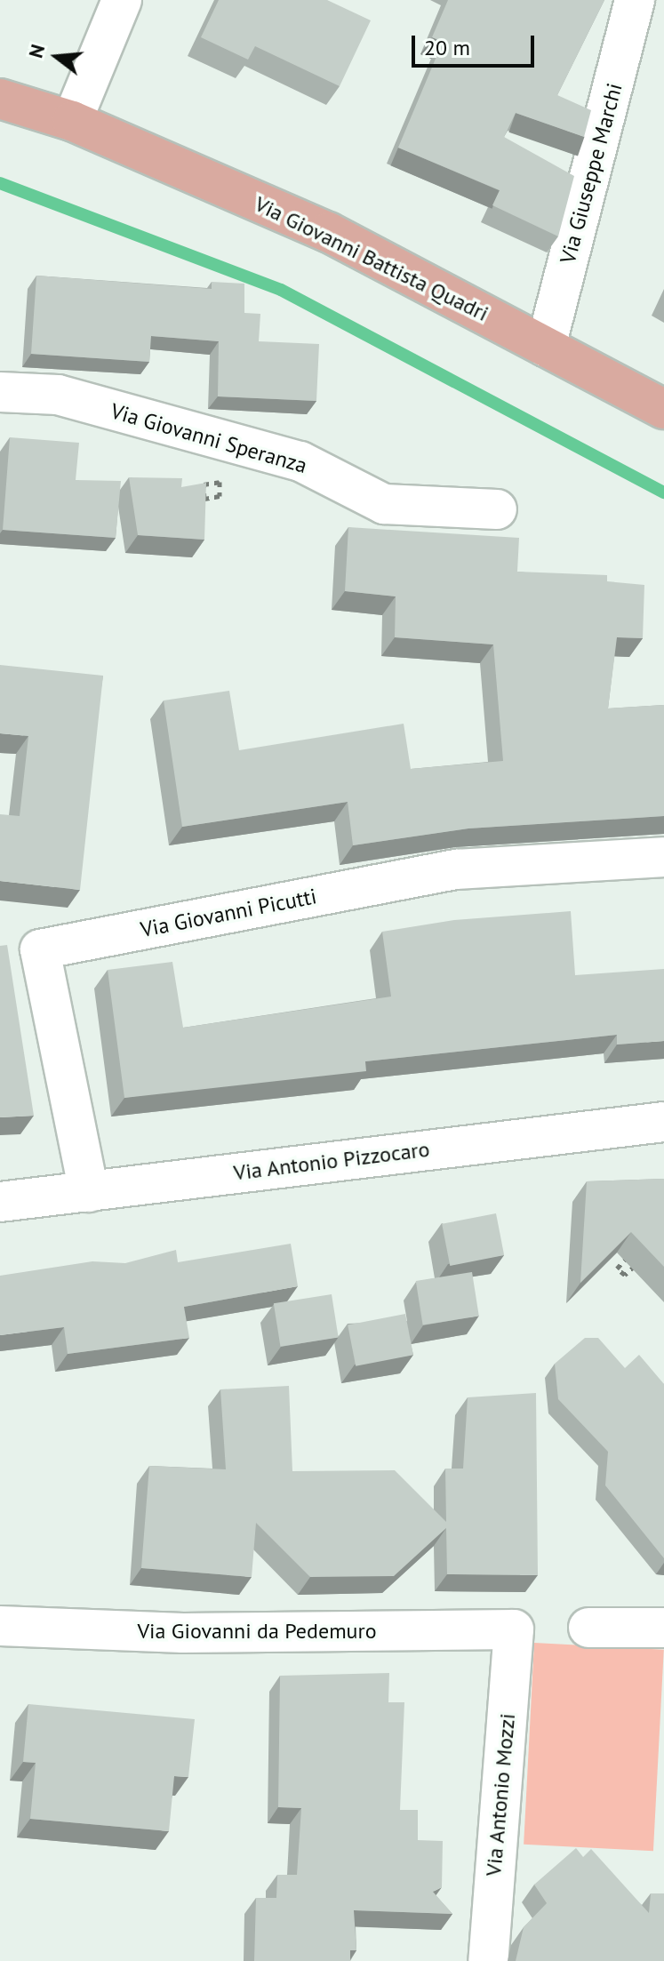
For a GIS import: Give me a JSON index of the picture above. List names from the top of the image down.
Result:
{
  "streets": {
    "main road": ["Via Giovanni Battista Quadri"],
    "street": [
      "Via Giuseppe Marchi",
      "Via Giovanni Speranza",
      "Via Giovanni Picutti",
      "Via Antonio Pizzocaro",
      "Via Giovanni da Pedemuro",
      "Via Antonio Mozzi"
    ]
  },
  "crossings": [
    ["Via Giuseppe Marchi", "Via Giovanni Battista Quadri"],
    ["Via Giovanni Picutti", "Via Antonio Pizzocaro"],
    ["Via Giovanni da Pedemuro", "Via Antonio Mozzi"]
  ],
  "scale_bar": "20 m",
  "north": "left"
}
